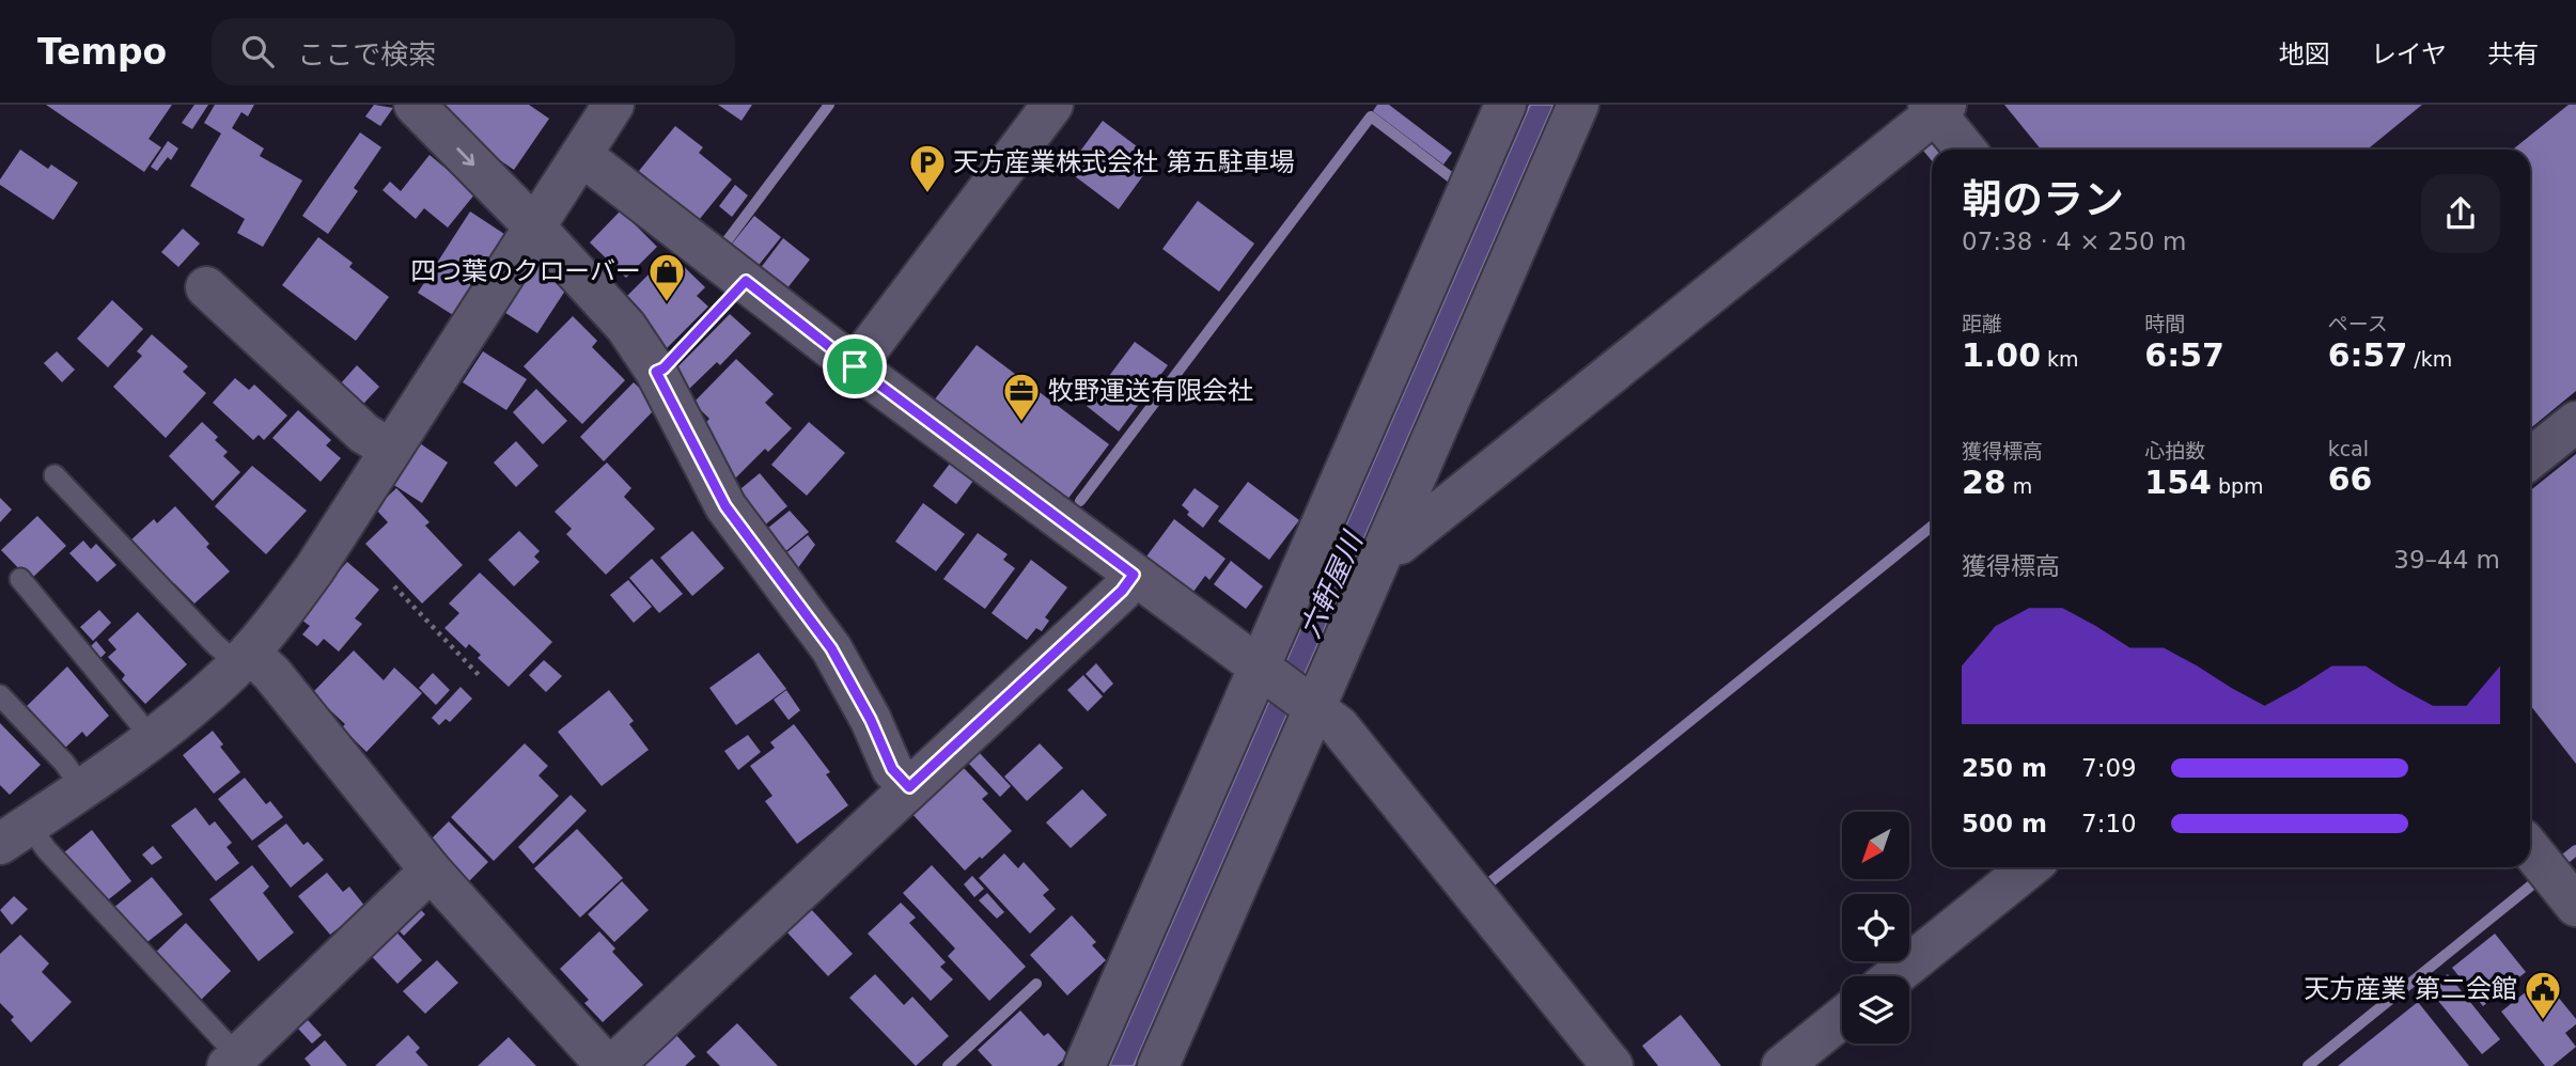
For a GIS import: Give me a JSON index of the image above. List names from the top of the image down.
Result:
{
  "water": ["六軒屋川"],
  "places": {
    "parking": ["天方産業株式会社 第五駐車場"],
    "shop": ["四つ葉のクローバー"],
    "office": ["牧野運送有限会社"],
    "public building": ["天方産業 第二会館"]
  },
  "north": "bottom left",
  "page": {
    "header": "Tempo",
    "search": "ここで検索",
    "nav": ["地図", "レイヤ", "共有"],
    "heading": ["朝のラン", "07:38 · 4 × 250 m"],
    "stats": [
      ["距離", "1.00 km"],
      ["時間", "6:57"],
      ["ペース", "6:57 /km"],
      ["獲得標高", "28 m"],
      ["心拍数", "154 bpm"],
      ["kcal", "66"]
    ],
    "chart": ["獲得標高", "39–44 m"],
    "list": [
      {
        "name": "250 m",
        "note": "7:09"
      },
      {
        "name": "500 m",
        "note": "7:10"
      }
    ]
  }
}
